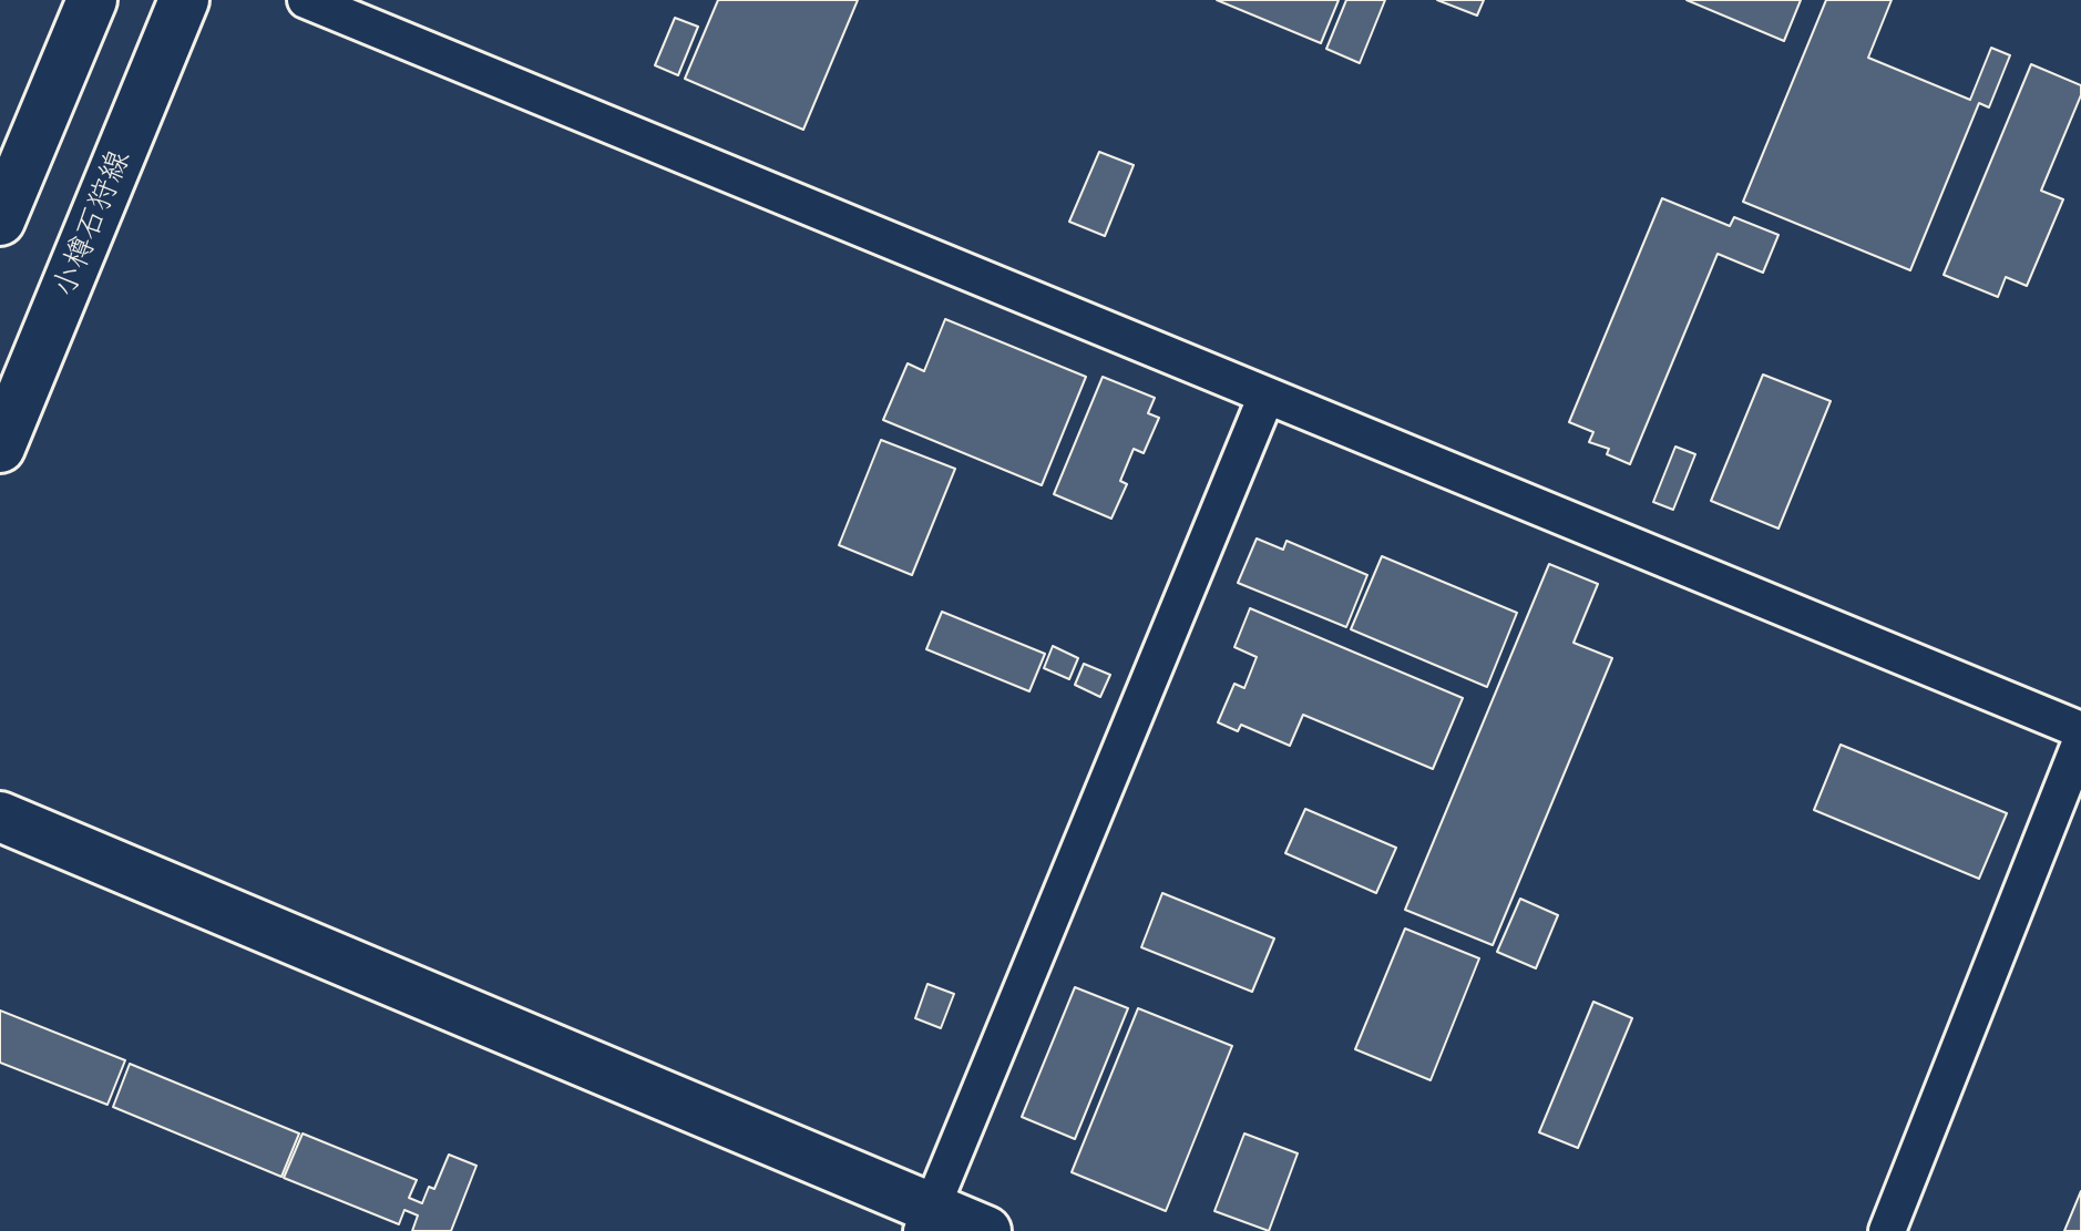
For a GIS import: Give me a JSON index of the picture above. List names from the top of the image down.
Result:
{
  "streets": {
    "street": ["小樽石狩線"]
  }
}
